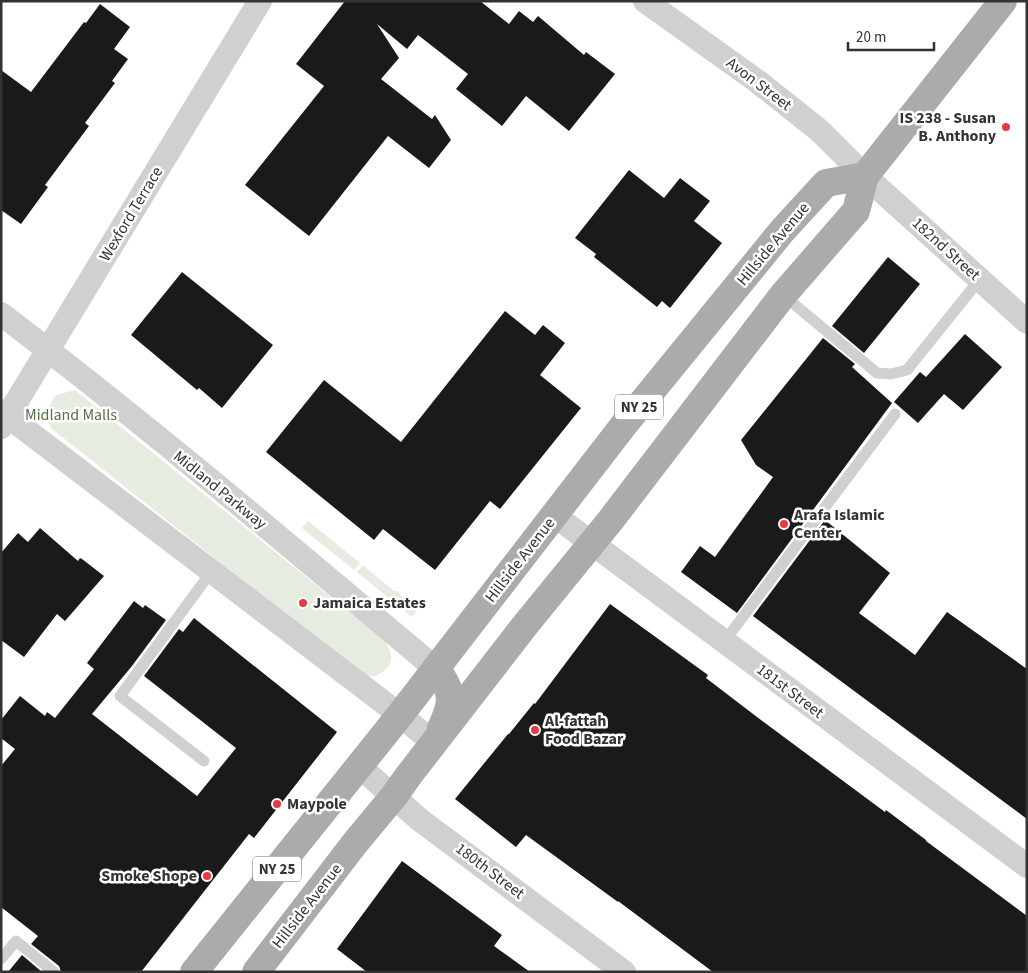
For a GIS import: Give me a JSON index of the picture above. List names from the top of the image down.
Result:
{
  "streets": {
    "main road": ["Hillside Avenue", "NY 25"],
    "street": [
      "Avon Street",
      "Wexford Terrace",
      "182nd Street",
      "Midland Parkway",
      "181st Street",
      "180th Street"
    ]
  },
  "crossings": [
    ["Avon Street", "Hillside Avenue"],
    ["Avon Street", "182nd Street"],
    ["Wexford Terrace", "Midland Parkway"],
    ["Hillside Avenue", "182nd Street"],
    ["Hillside Avenue", "Midland Parkway"],
    ["Hillside Avenue", "181st Street"],
    ["Hillside Avenue", "180th Street"]
  ],
  "parks": ["Midland Malls"],
  "places": [
    "IS 238 - Susan B. Anthony",
    "Arafa Islamic Center",
    "Jamaica Estates",
    "Al-fattah Food Bazar",
    "Maypole",
    "Smoke Shope"
  ],
  "scale_bar": "20 m"
}
